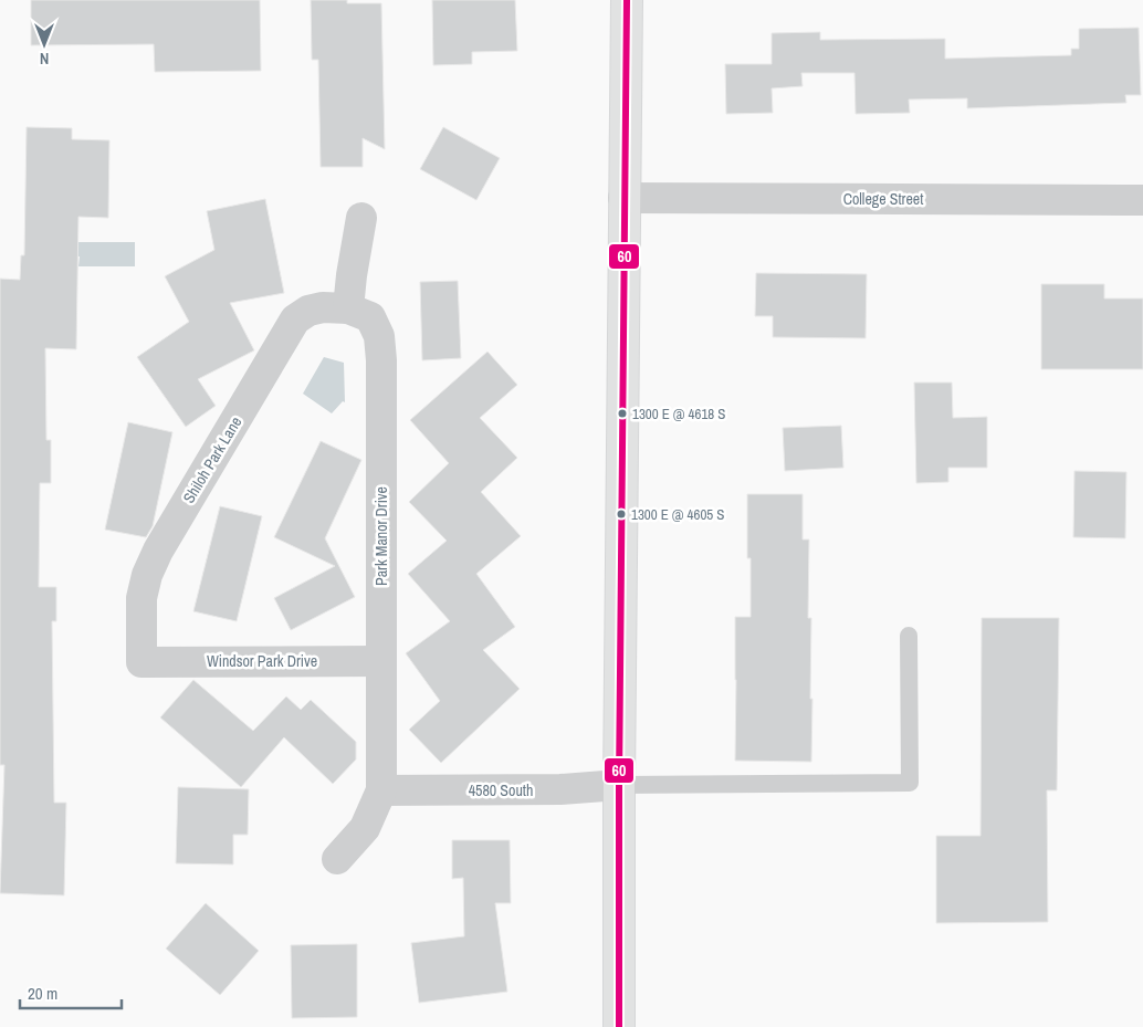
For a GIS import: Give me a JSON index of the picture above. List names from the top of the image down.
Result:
{
  "streets": {
    "street": [
      "College Street",
      "Shiloh Park Lane",
      "Park Manor Drive",
      "Windsor Park Drive",
      "4580 South"
    ]
  },
  "crossings": [
    ["Shiloh Park Lane", "Park Manor Drive"],
    ["Shiloh Park Lane", "Windsor Park Drive"],
    ["Park Manor Drive", "Windsor Park Drive"],
    ["Park Manor Drive", "4580 South"]
  ],
  "places": ["1300 E @ 4618 S", "1300 E @ 4605 S"],
  "lines": ["transit line 60"],
  "scale_bar": "20 m",
  "north": "bottom"
}
